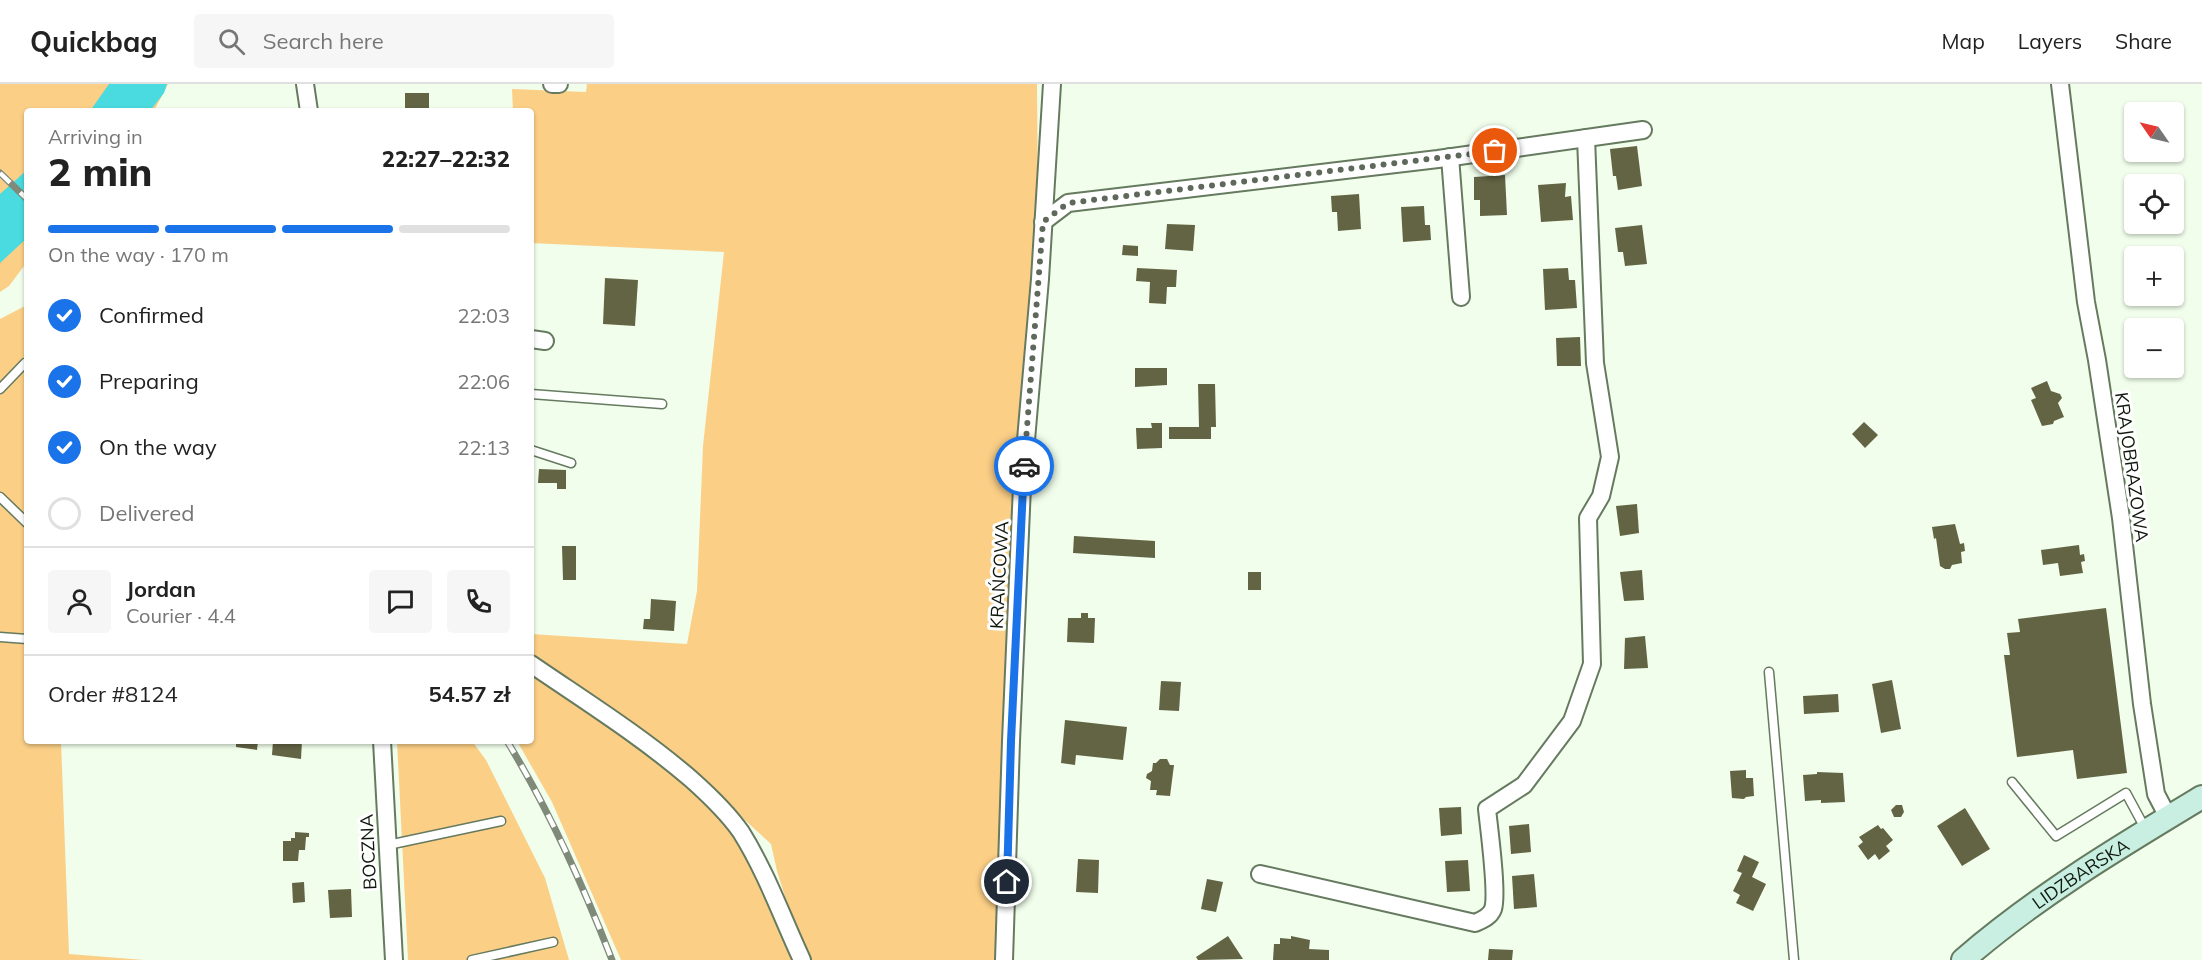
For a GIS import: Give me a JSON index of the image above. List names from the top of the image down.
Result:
{
  "streets": {
    "main road": ["LIDZBARSKA"],
    "street": ["KRAJOBRAZOWA", "KRAŃCOWA", "BOCZNA"]
  },
  "crossings": [
    ["KRAJOBRAZOWA", "LIDZBARSKA"]
  ],
  "north": "top left",
  "page": {
    "header": "Quickbag",
    "search": "Search here",
    "nav": ["Map", "Layers", "Share"],
    "map_buttons": ["+", "−"],
    "heading": ["2 min", "Arriving in", "22:27–22:32"],
    "panel": [
      "Jordan",
      "Courier · 4.4",
      "Order #8124",
      "54.57 zł"
    ],
    "bar": "On the way · 170 m",
    "list": [
      ["Confirmed", "22:03"],
      ["Preparing", "22:06"],
      ["On the way", "22:13"],
      "Delivered"
    ]
  }
}
